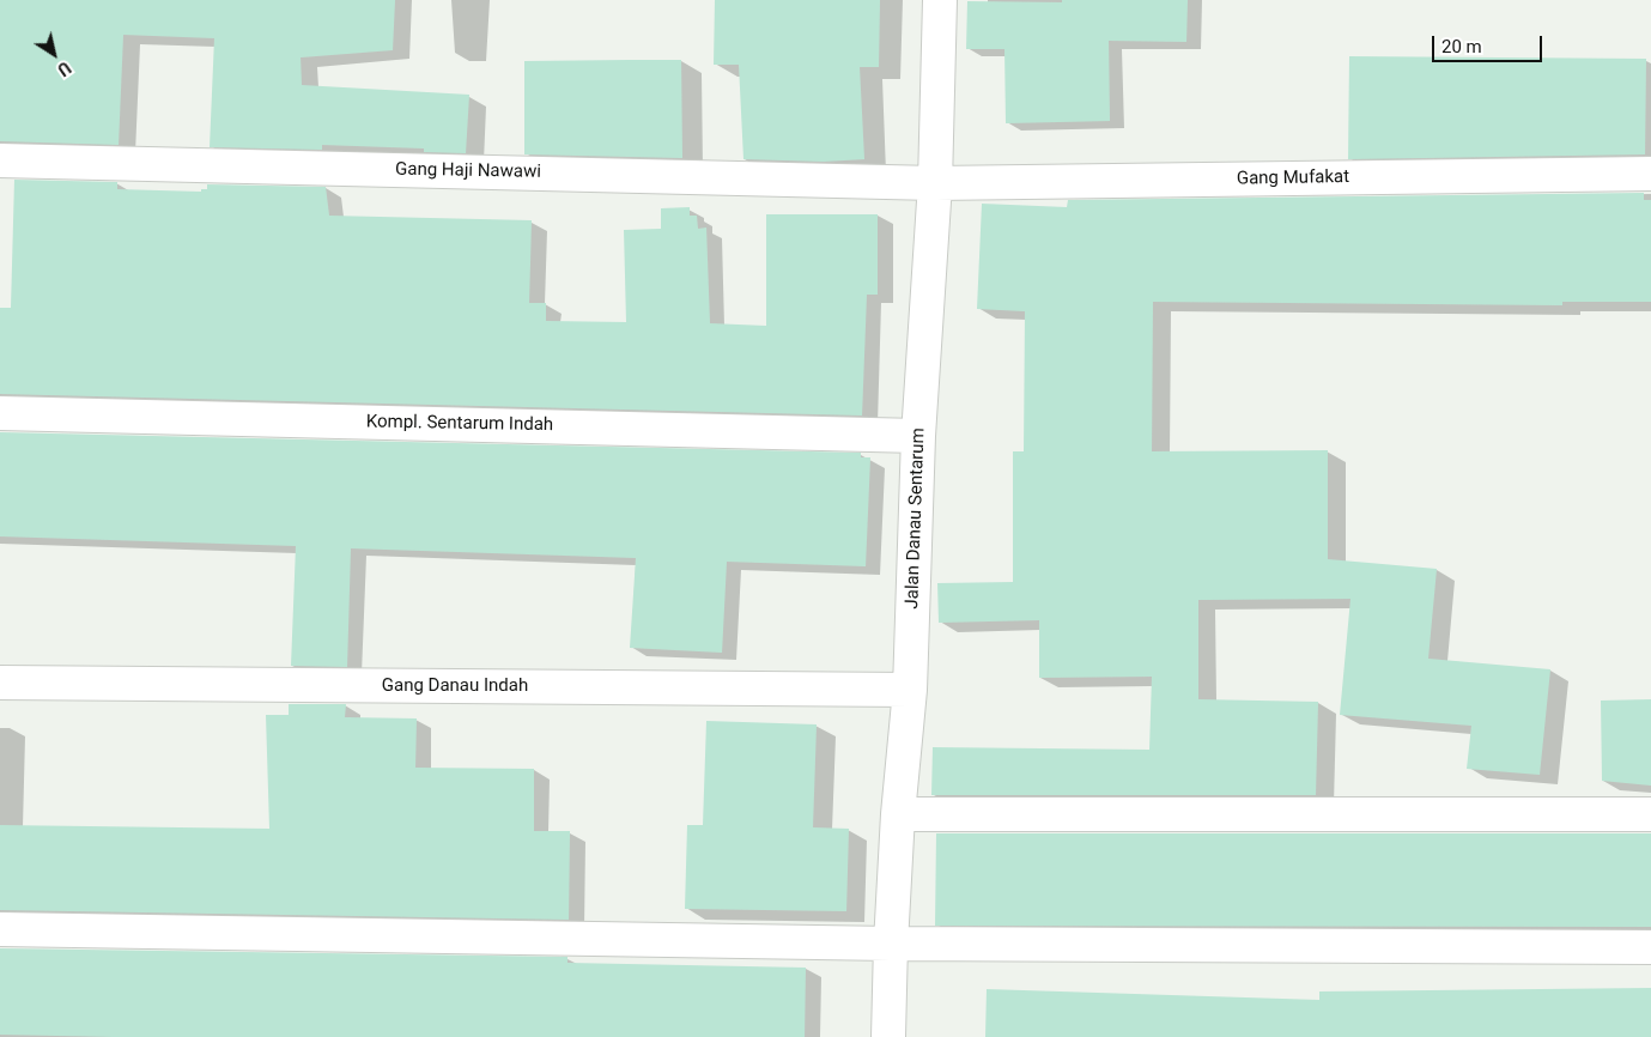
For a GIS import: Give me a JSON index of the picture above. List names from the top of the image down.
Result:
{
  "streets": {
    "street": [
      "Gang Haji Nawawi",
      "Gang Mufakat",
      "Kompl. Sentarum Indah",
      "Jalan Danau Sentarum",
      "Gang Danau Indah"
    ]
  },
  "crossings": [
    ["Gang Haji Nawawi", "Gang Mufakat"],
    ["Gang Haji Nawawi", "Jalan Danau Sentarum"],
    ["Gang Mufakat", "Jalan Danau Sentarum"],
    ["Kompl. Sentarum Indah", "Jalan Danau Sentarum"],
    ["Jalan Danau Sentarum", "Gang Danau Indah"]
  ],
  "scale_bar": "20 m",
  "north": "bottom right"
}
